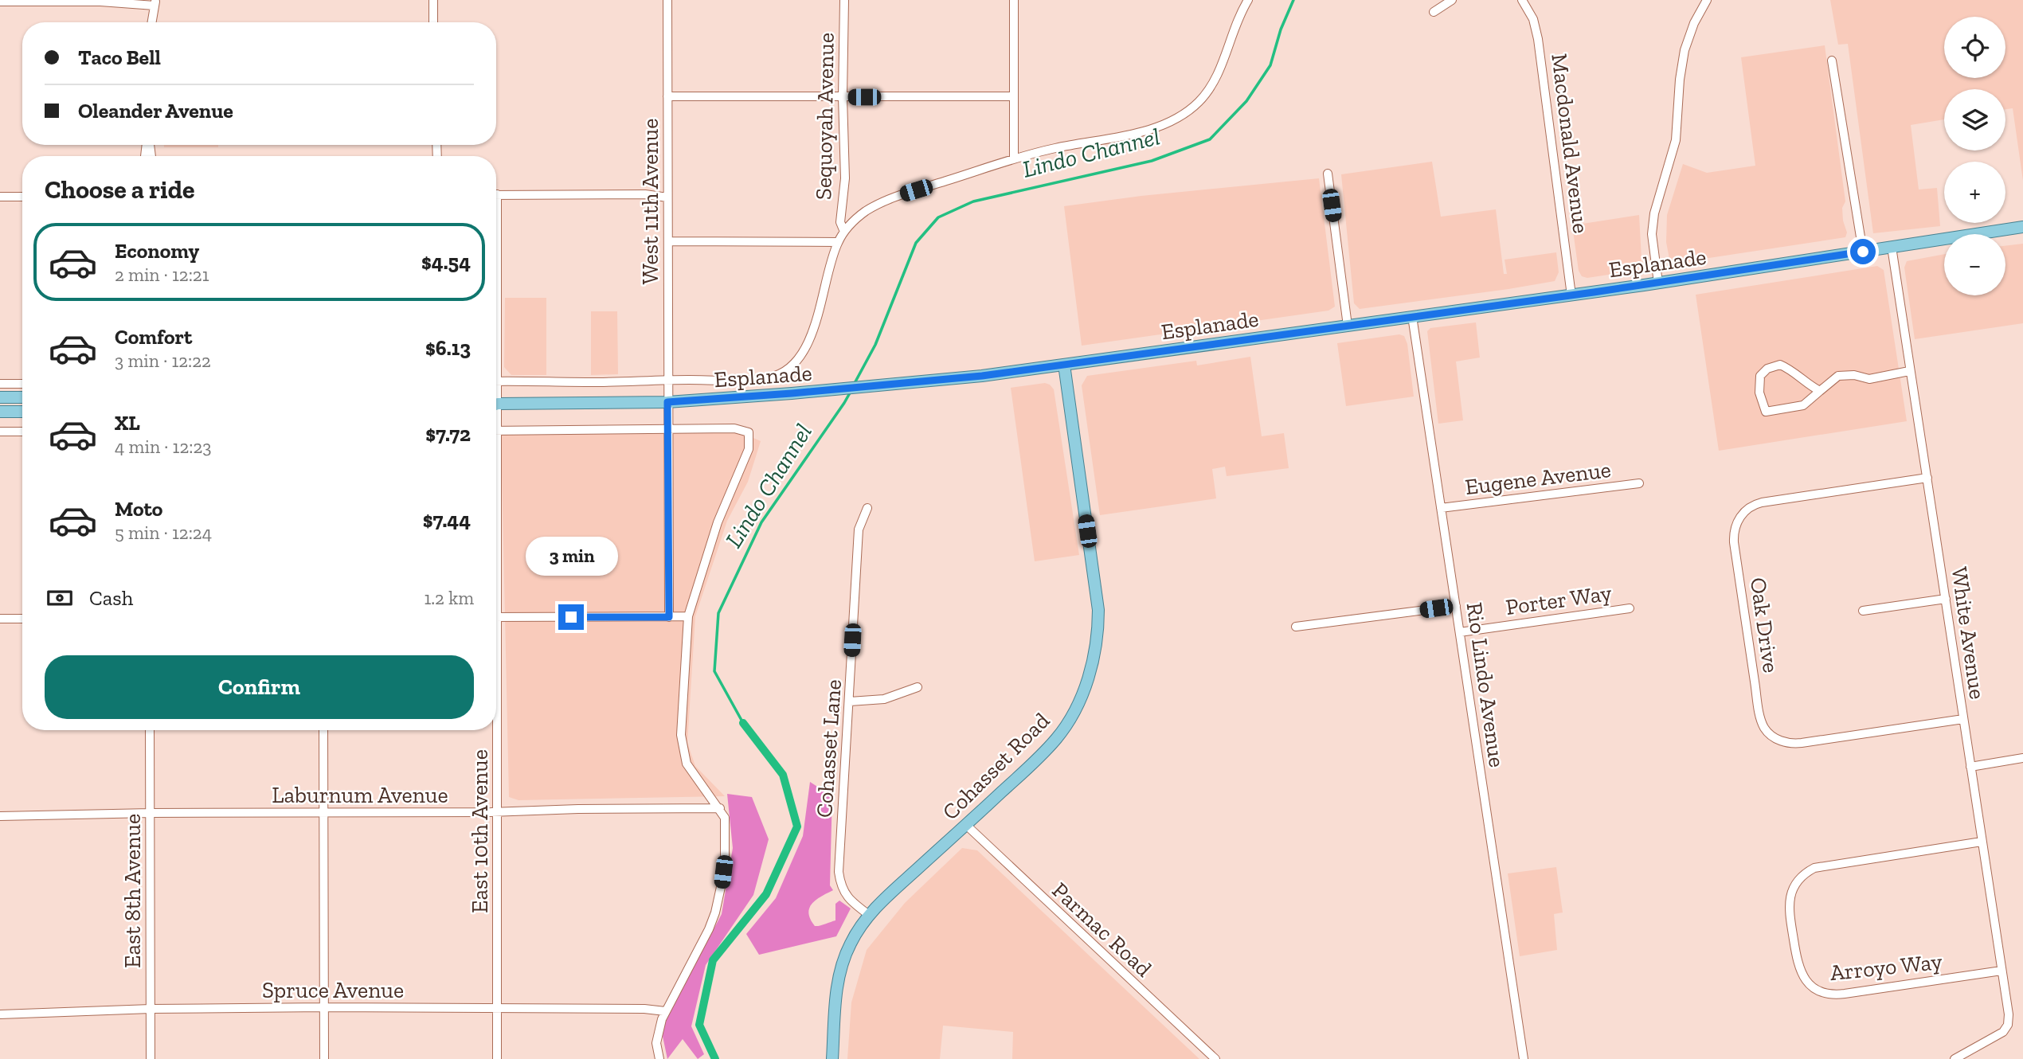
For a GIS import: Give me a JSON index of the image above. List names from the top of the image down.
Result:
{
  "streets": {
    "main road": ["Esplanade", "Cohasset Road"],
    "street": [
      "Sequoyah Avenue",
      "Macdonald Avenue",
      "West 11th Avenue",
      "Eugene Avenue",
      "Porter Way",
      "Oak Drive",
      "White Avenue",
      "Rio Lindo Avenue",
      "Cohasset Lane",
      "Laburnum Avenue",
      "East 10th Avenue",
      "East 8th Avenue",
      "Parmac Road",
      "Arroyo Way",
      "Spruce Avenue"
    ]
  },
  "crossings": [
    ["Macdonald Avenue", "Esplanade"],
    ["West 11th Avenue", "Esplanade"],
    ["Esplanade", "White Avenue"],
    ["Esplanade", "Rio Lindo Avenue"],
    ["Esplanade", "Cohasset Road"],
    ["Eugene Avenue", "Rio Lindo Avenue"],
    ["Porter Way", "Rio Lindo Avenue"],
    ["Oak Drive", "White Avenue"],
    ["White Avenue", "Arroyo Way"],
    ["Cohasset Lane", "Cohasset Road"],
    ["Cohasset Road", "Parmac Road"],
    ["Laburnum Avenue", "East 10th Avenue"],
    ["Laburnum Avenue", "East 8th Avenue"],
    ["East 10th Avenue", "Spruce Avenue"],
    ["East 8th Avenue", "Spruce Avenue"]
  ],
  "water": ["Lindo Channel"],
  "page": {
    "map_buttons": ["+", "−"],
    "banner": ["Taco Bell", "Oleander Avenue"],
    "heading": "Choose a ride",
    "list": [
      {
        "name": "Economy",
        "note": "2 min · 12:21",
        "value": "$4.54"
      },
      {
        "name": "Comfort",
        "note": "3 min · 12:22",
        "value": "$6.13"
      },
      {
        "name": "XL",
        "note": "4 min · 12:23",
        "value": "$7.72"
      },
      {
        "name": "Moto",
        "note": "5 min · 12:24",
        "value": "$7.44"
      }
    ],
    "bubble": "3 min",
    "pay": ["Cash", "1.2 km"],
    "buttons": "Confirm"
  }
}
